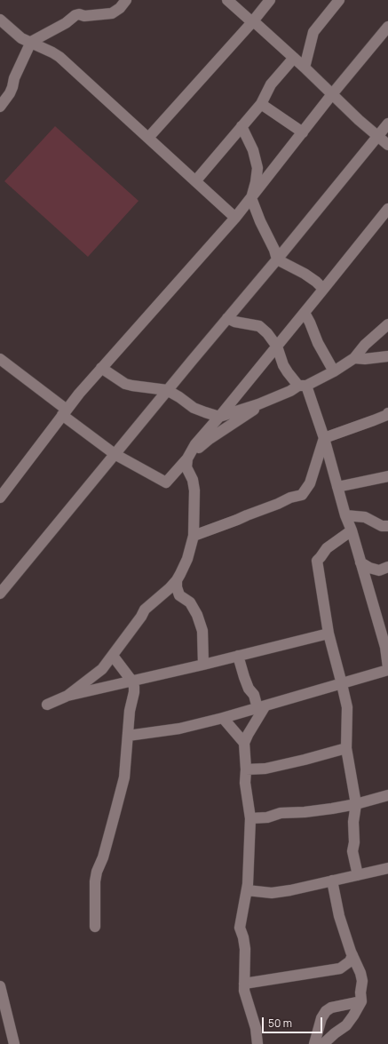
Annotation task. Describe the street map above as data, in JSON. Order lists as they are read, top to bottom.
{
  "scale_bar": "50 m"
}
